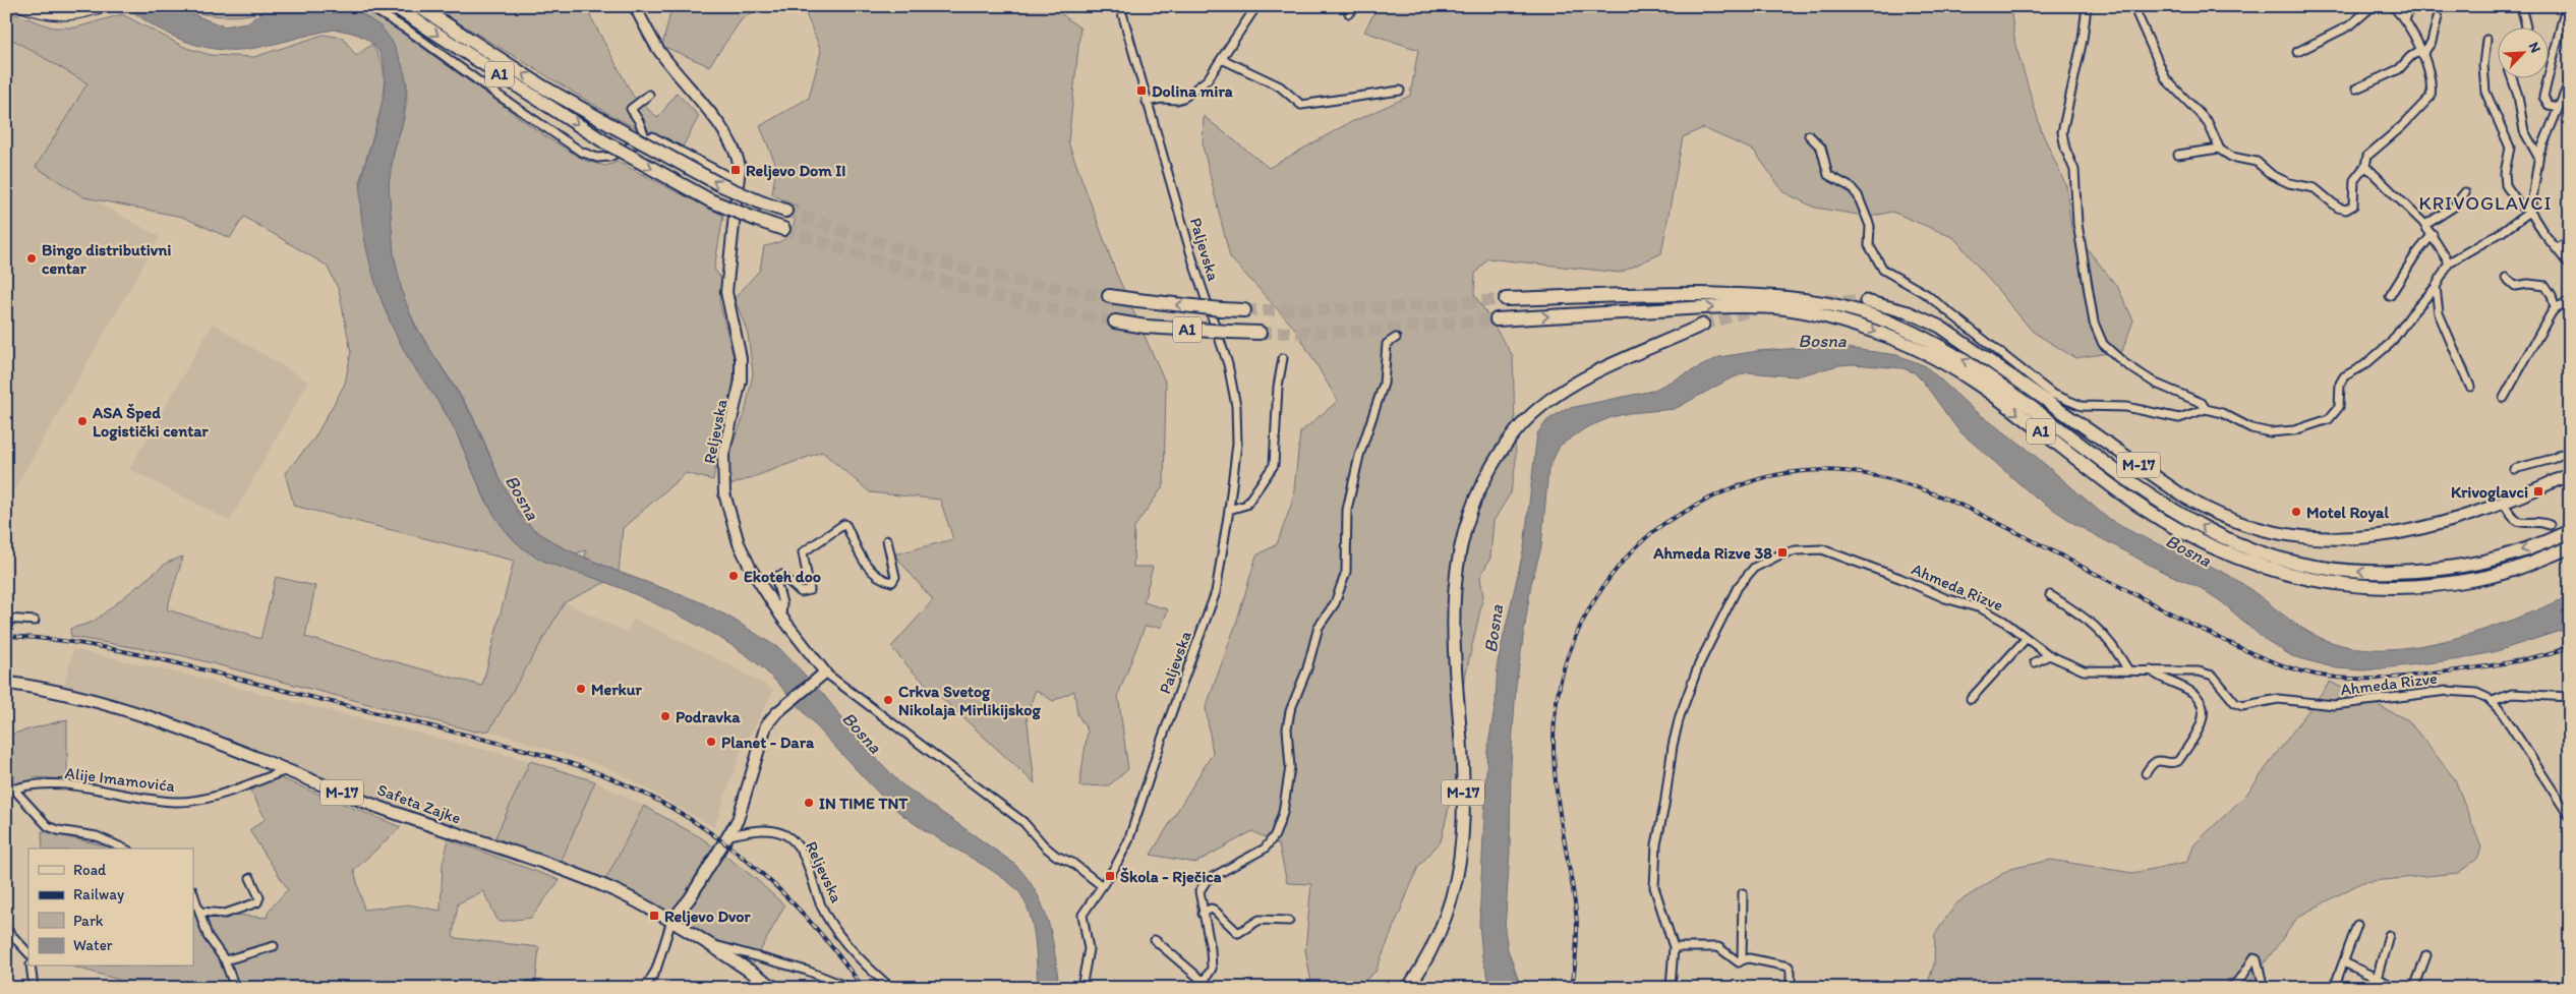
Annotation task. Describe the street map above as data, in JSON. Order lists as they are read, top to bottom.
{
  "streets": {
    "highway": ["A1"],
    "main road": ["Reljevska", "M-17", "Safeta Zajke"],
    "street": ["Paljevska", "Ahmeda Rizve", "Alije Imamovića"]
  },
  "crossings": [
    ["Alije Imamovića", "Safeta Zajke"]
  ],
  "districts": ["KRIVOGLAVCI"],
  "water": ["Bosna"],
  "places": {
    "transit": [
      "Dolina mira",
      "Reljevo Dom II",
      "Krivoglavci",
      "Ahmeda Rizve 38",
      "Škola - Rječica",
      "Reljevo Dvor"
    ],
    "other": [
      "Bingo distributivni centar",
      "ASA Šped Logistički centar",
      "Motel Royal",
      "Ekoteh doo",
      "Merkur",
      "Crkva Svetog Nikolaja Mirlikijskog",
      "Podravka",
      "Planet - Dara",
      "IN TIME TNT"
    ]
  },
  "legend": [
    "Road",
    "Railway",
    "Park",
    "Water"
  ],
  "north": "top right"
}
